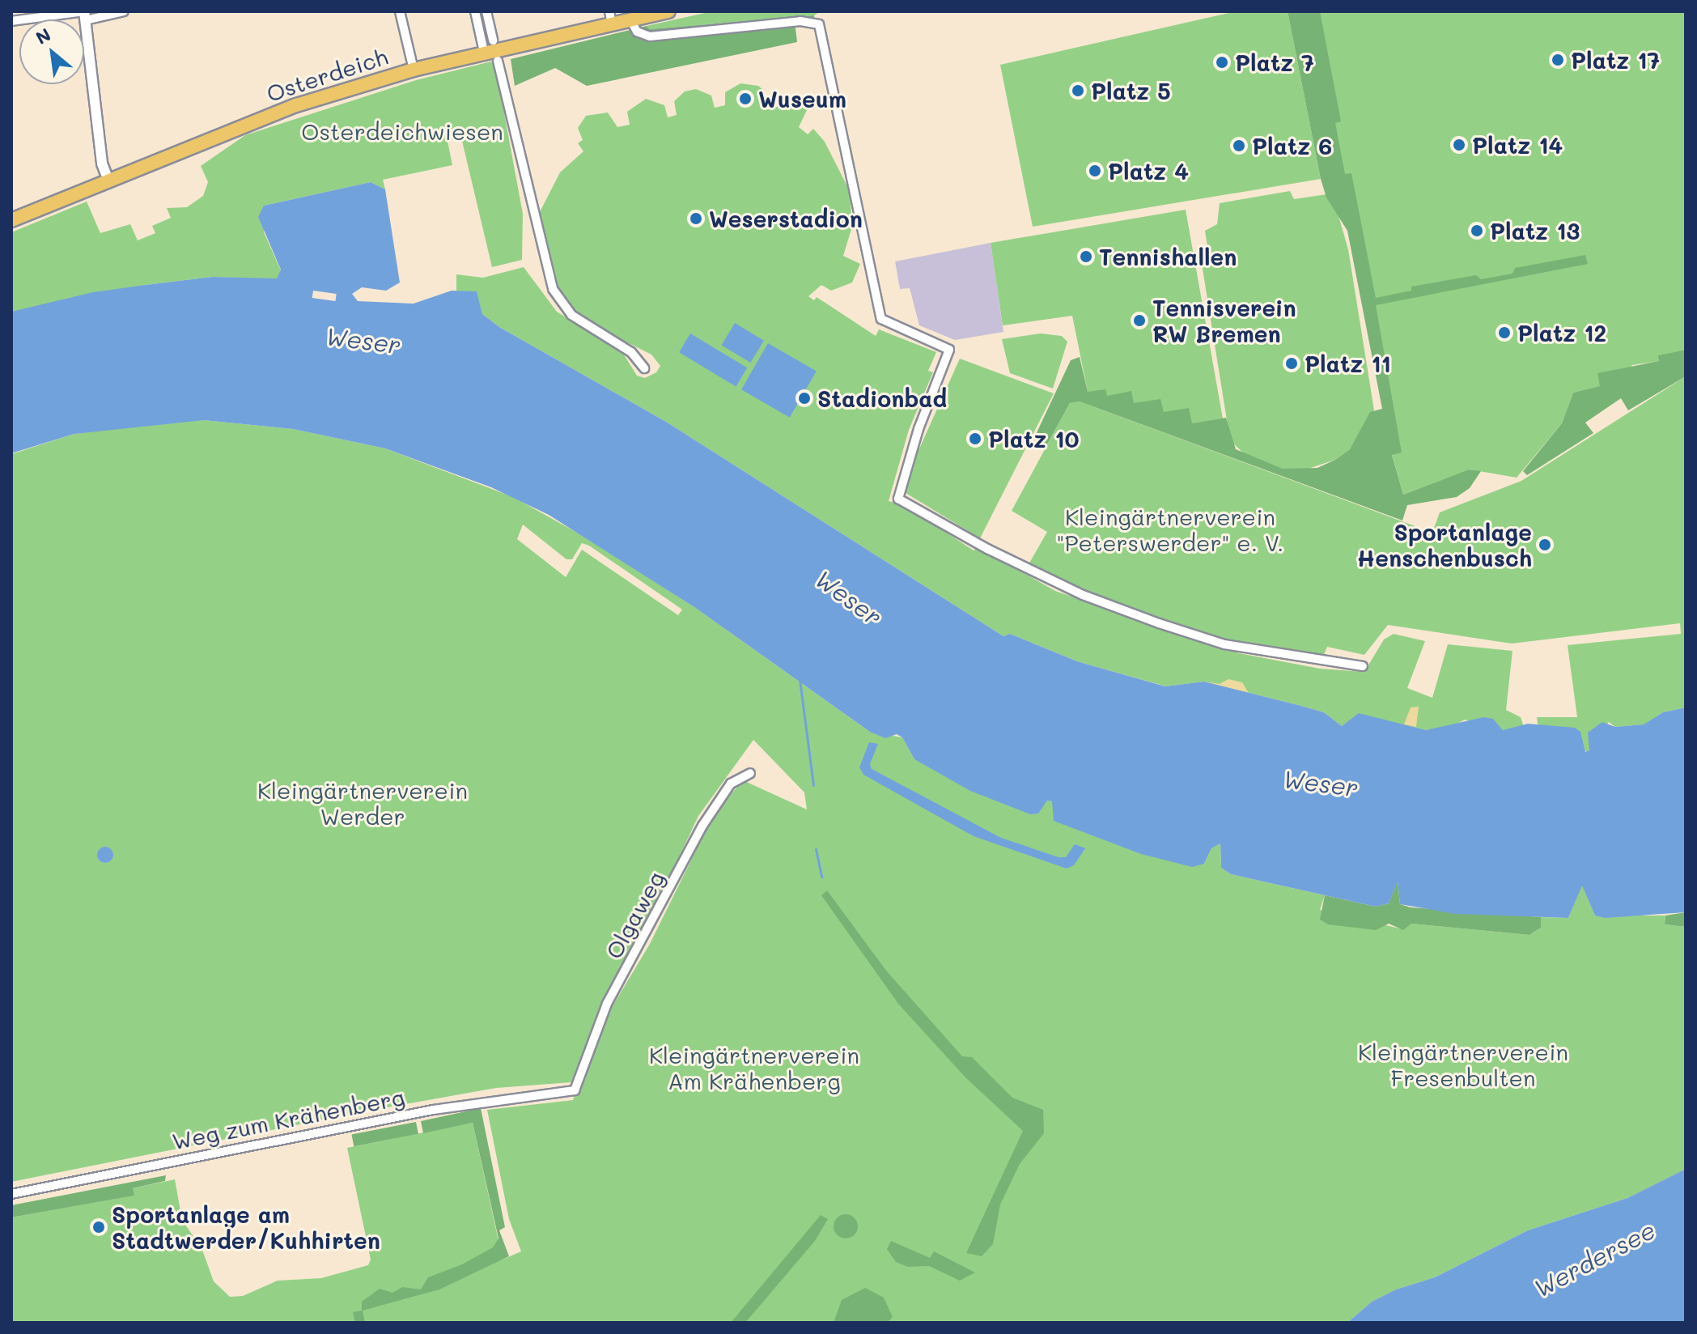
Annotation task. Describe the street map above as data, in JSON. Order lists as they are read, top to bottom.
{
  "streets": {
    "main road": ["Osterdeich"],
    "street": ["Olgaweg", "Weg zum Krähenberg"]
  },
  "crossings": [
    ["Olgaweg", "Weg zum Krähenberg"]
  ],
  "water": ["Weser", "Werdersee"],
  "parks": [
    "Osterdeichwiesen",
    "Kleingärtnerverein \"Peterswerder\" e. V.",
    "Kleingärtnerverein Werder",
    "Kleingärtnerverein Fresenbulten",
    "Kleingärtnerverein Am Krähenberg"
  ],
  "places": [
    "Platz 17",
    "Platz 7",
    "Platz 5",
    "Wuseum",
    "Platz 14",
    "Platz 6",
    "Platz 4",
    "Weserstadion",
    "Platz 13",
    "Tennishallen",
    "Tennisverein RW Bremen",
    "Platz 12",
    "Platz 11",
    "Stadionbad",
    "Platz 10",
    "Sportanlage Henschenbusch",
    "Sportanlage am Stadtwerder/Kuhhirten"
  ],
  "north": "top left"
}
